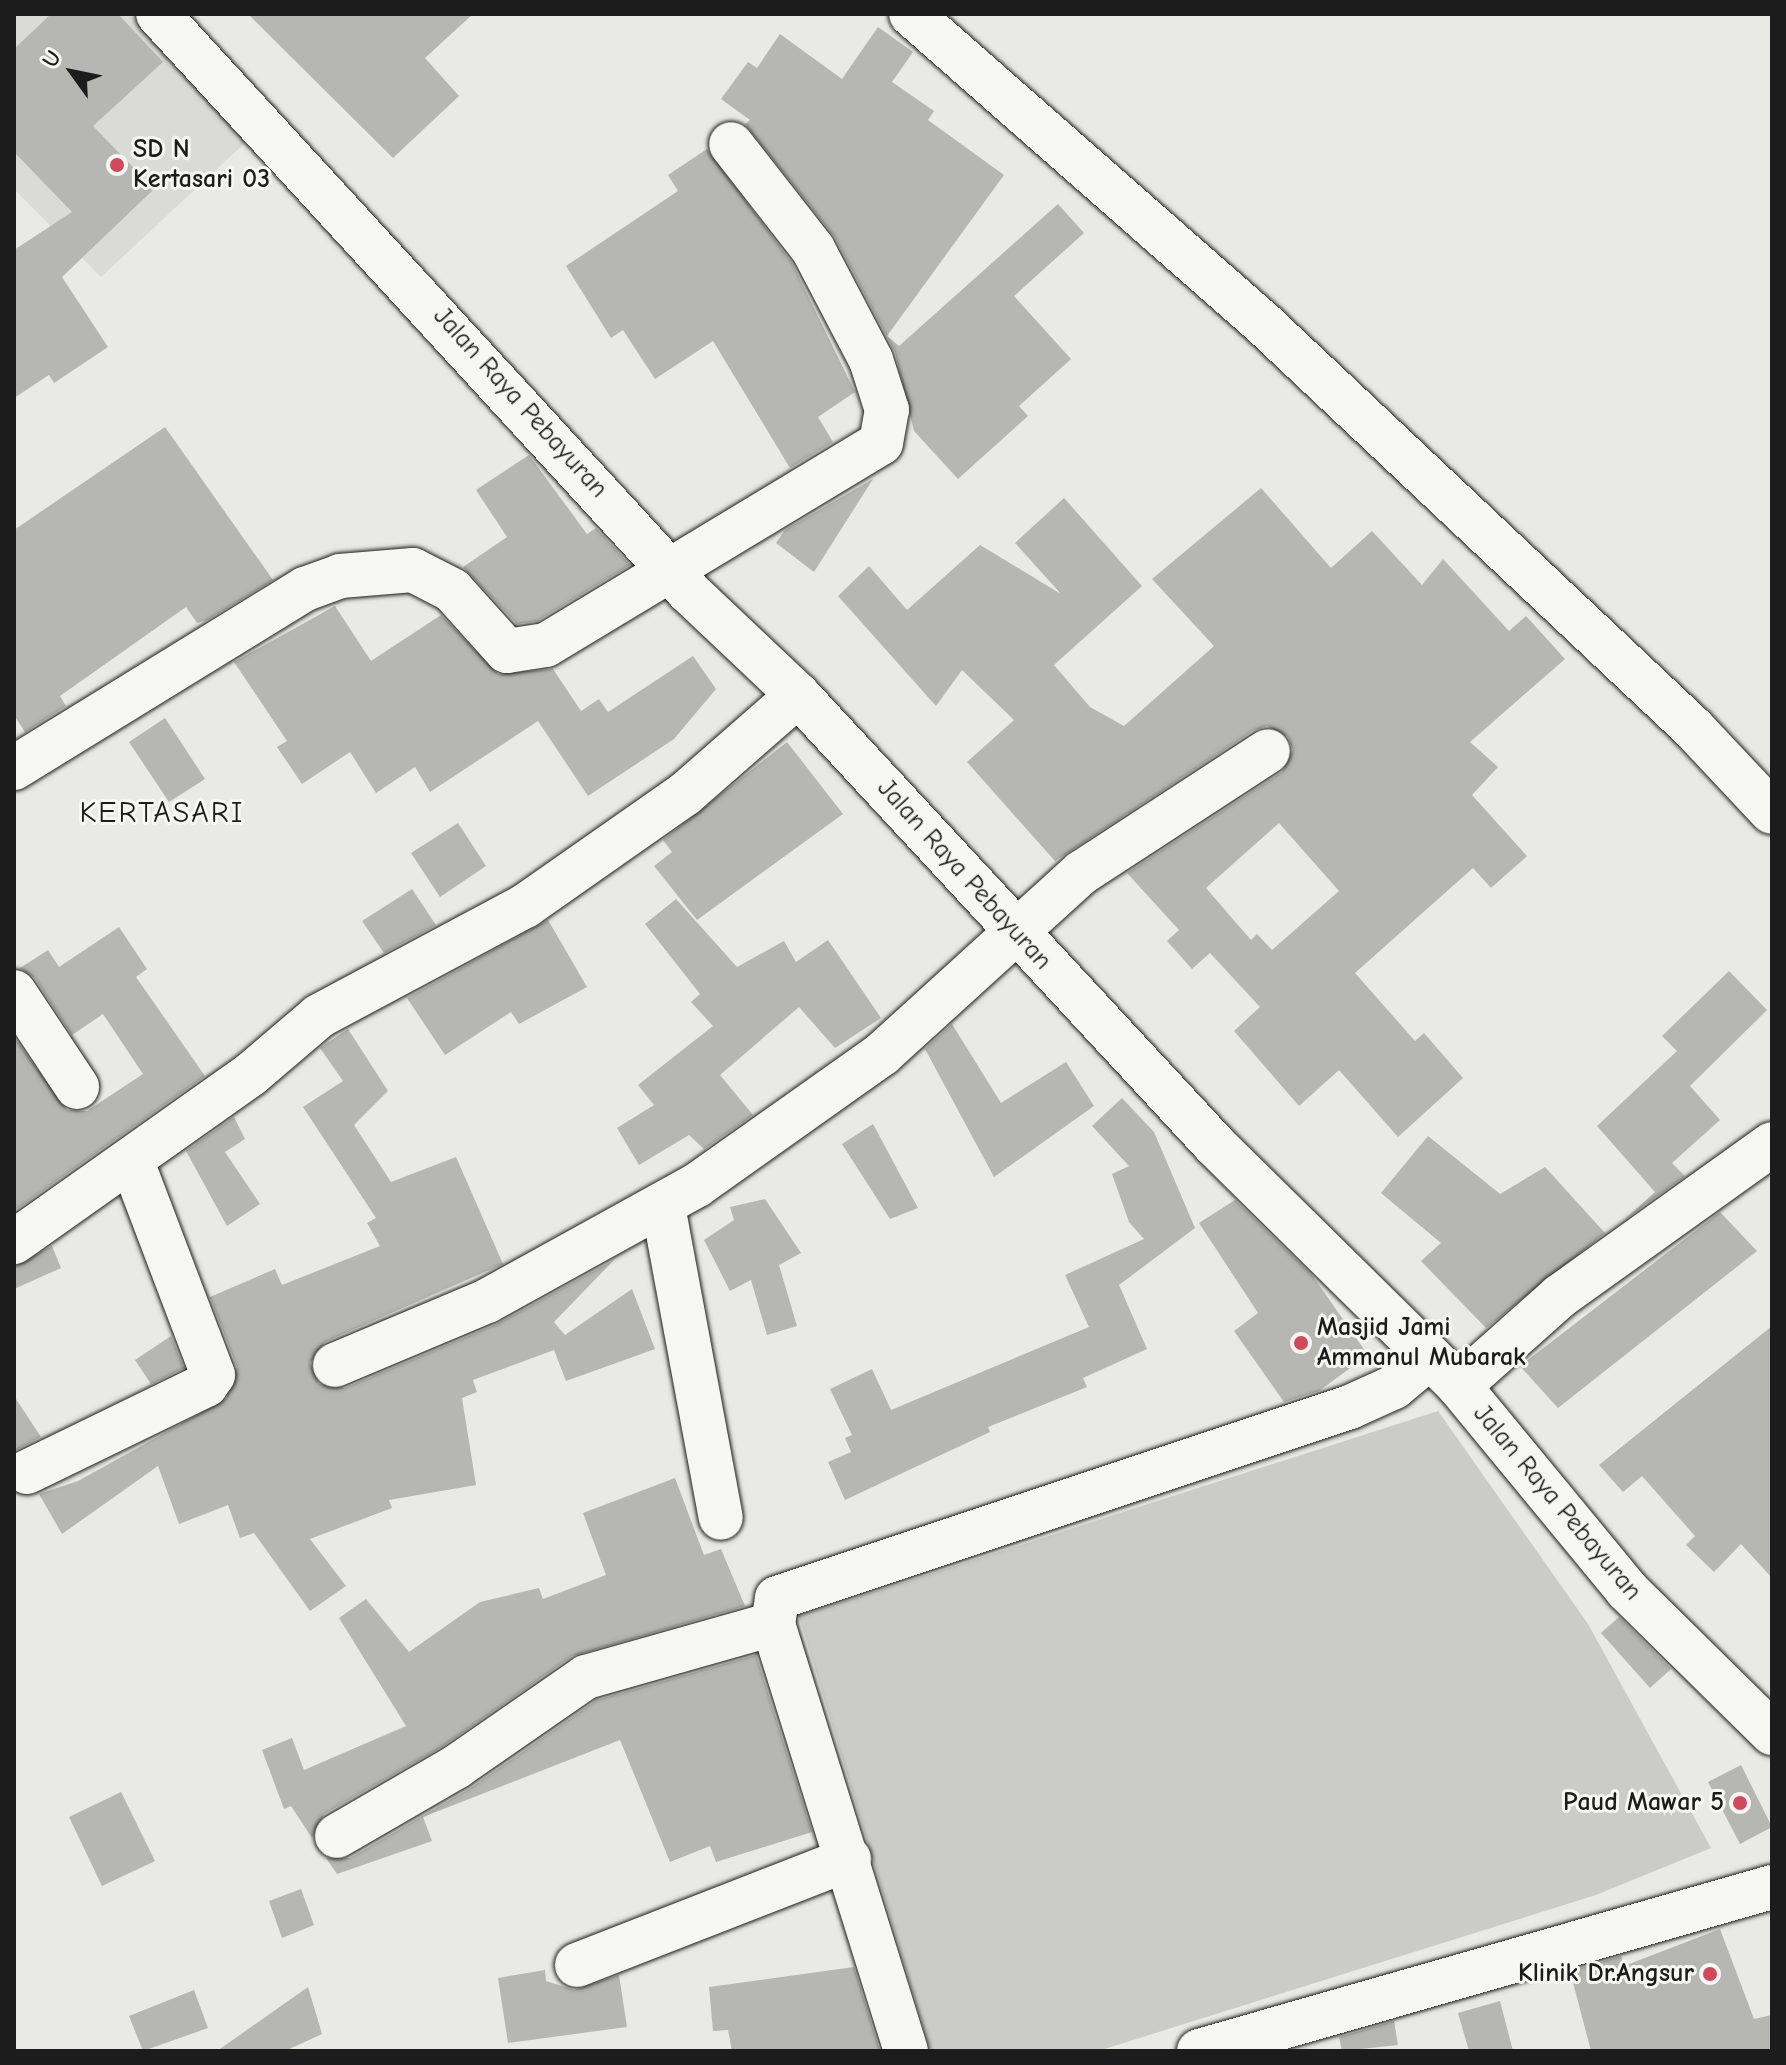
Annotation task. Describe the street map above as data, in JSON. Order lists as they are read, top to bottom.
{
  "streets": {
    "street": ["Jalan Raya Pebayuran"]
  },
  "districts": ["KERTASARI"],
  "places": [
    "SD N Kertasari 03",
    "Masjid Jami Ammanul Mubarak",
    "Paud Mawar 5",
    "Klinik Dr.Angsur"
  ],
  "north": "top left"
}
